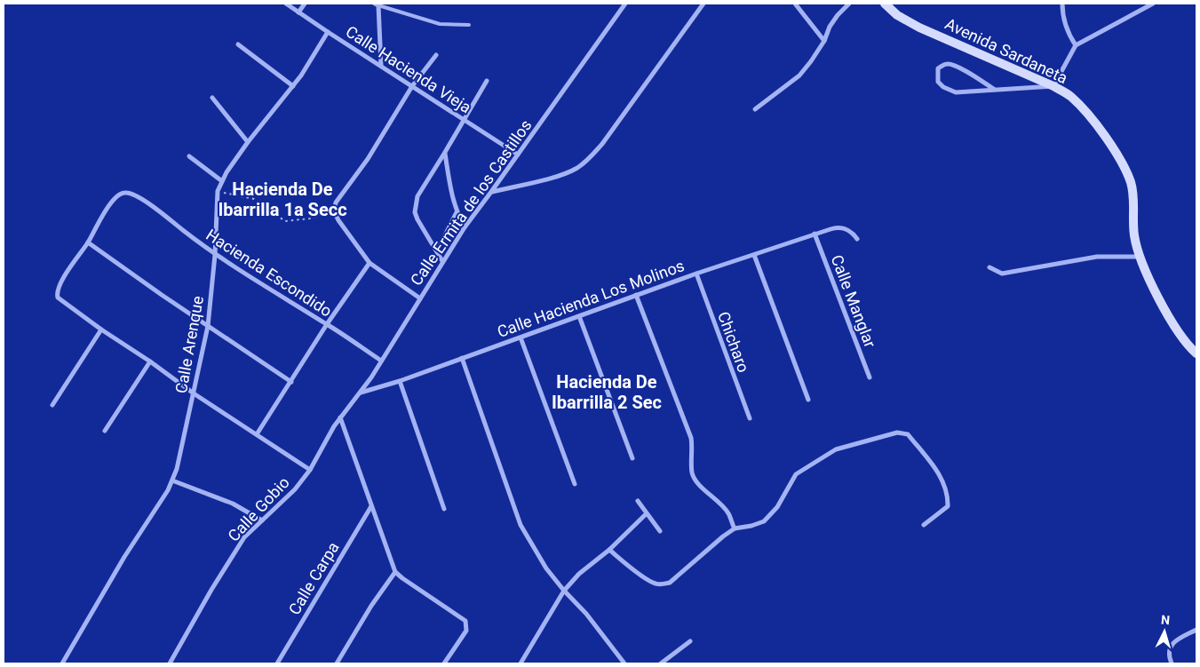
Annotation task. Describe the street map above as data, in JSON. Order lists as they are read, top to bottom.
{
  "streets": {
    "street": [
      "Avenida Sardaneta",
      "Calle Hacienda Vieja",
      "Calle Ermita de los Castillos",
      "Hacienda Escondido",
      "Calle Hacienda Los Molinos",
      "Calle Manglar",
      "Chicharo",
      "Calle Arenque",
      "Calle Gobio",
      "Calle Carpa"
    ]
  },
  "crossings": [
    ["Calle Hacienda Vieja", "Calle Ermita de los Castillos"],
    ["Calle Hacienda Vieja", "Calle Arenque"],
    ["Calle Ermita de los Castillos", "Hacienda Escondido"],
    ["Calle Ermita de los Castillos", "Calle Hacienda Los Molinos"],
    ["Calle Ermita de los Castillos", "Calle Gobio"],
    ["Hacienda Escondido", "Calle Arenque"],
    ["Calle Hacienda Los Molinos", "Calle Manglar"],
    ["Calle Hacienda Los Molinos", "Chicharo"]
  ],
  "districts": ["Hacienda De Ibarrilla 1a Secc", "Hacienda De Ibarrilla 2 Sec"],
  "north": "top"
}
